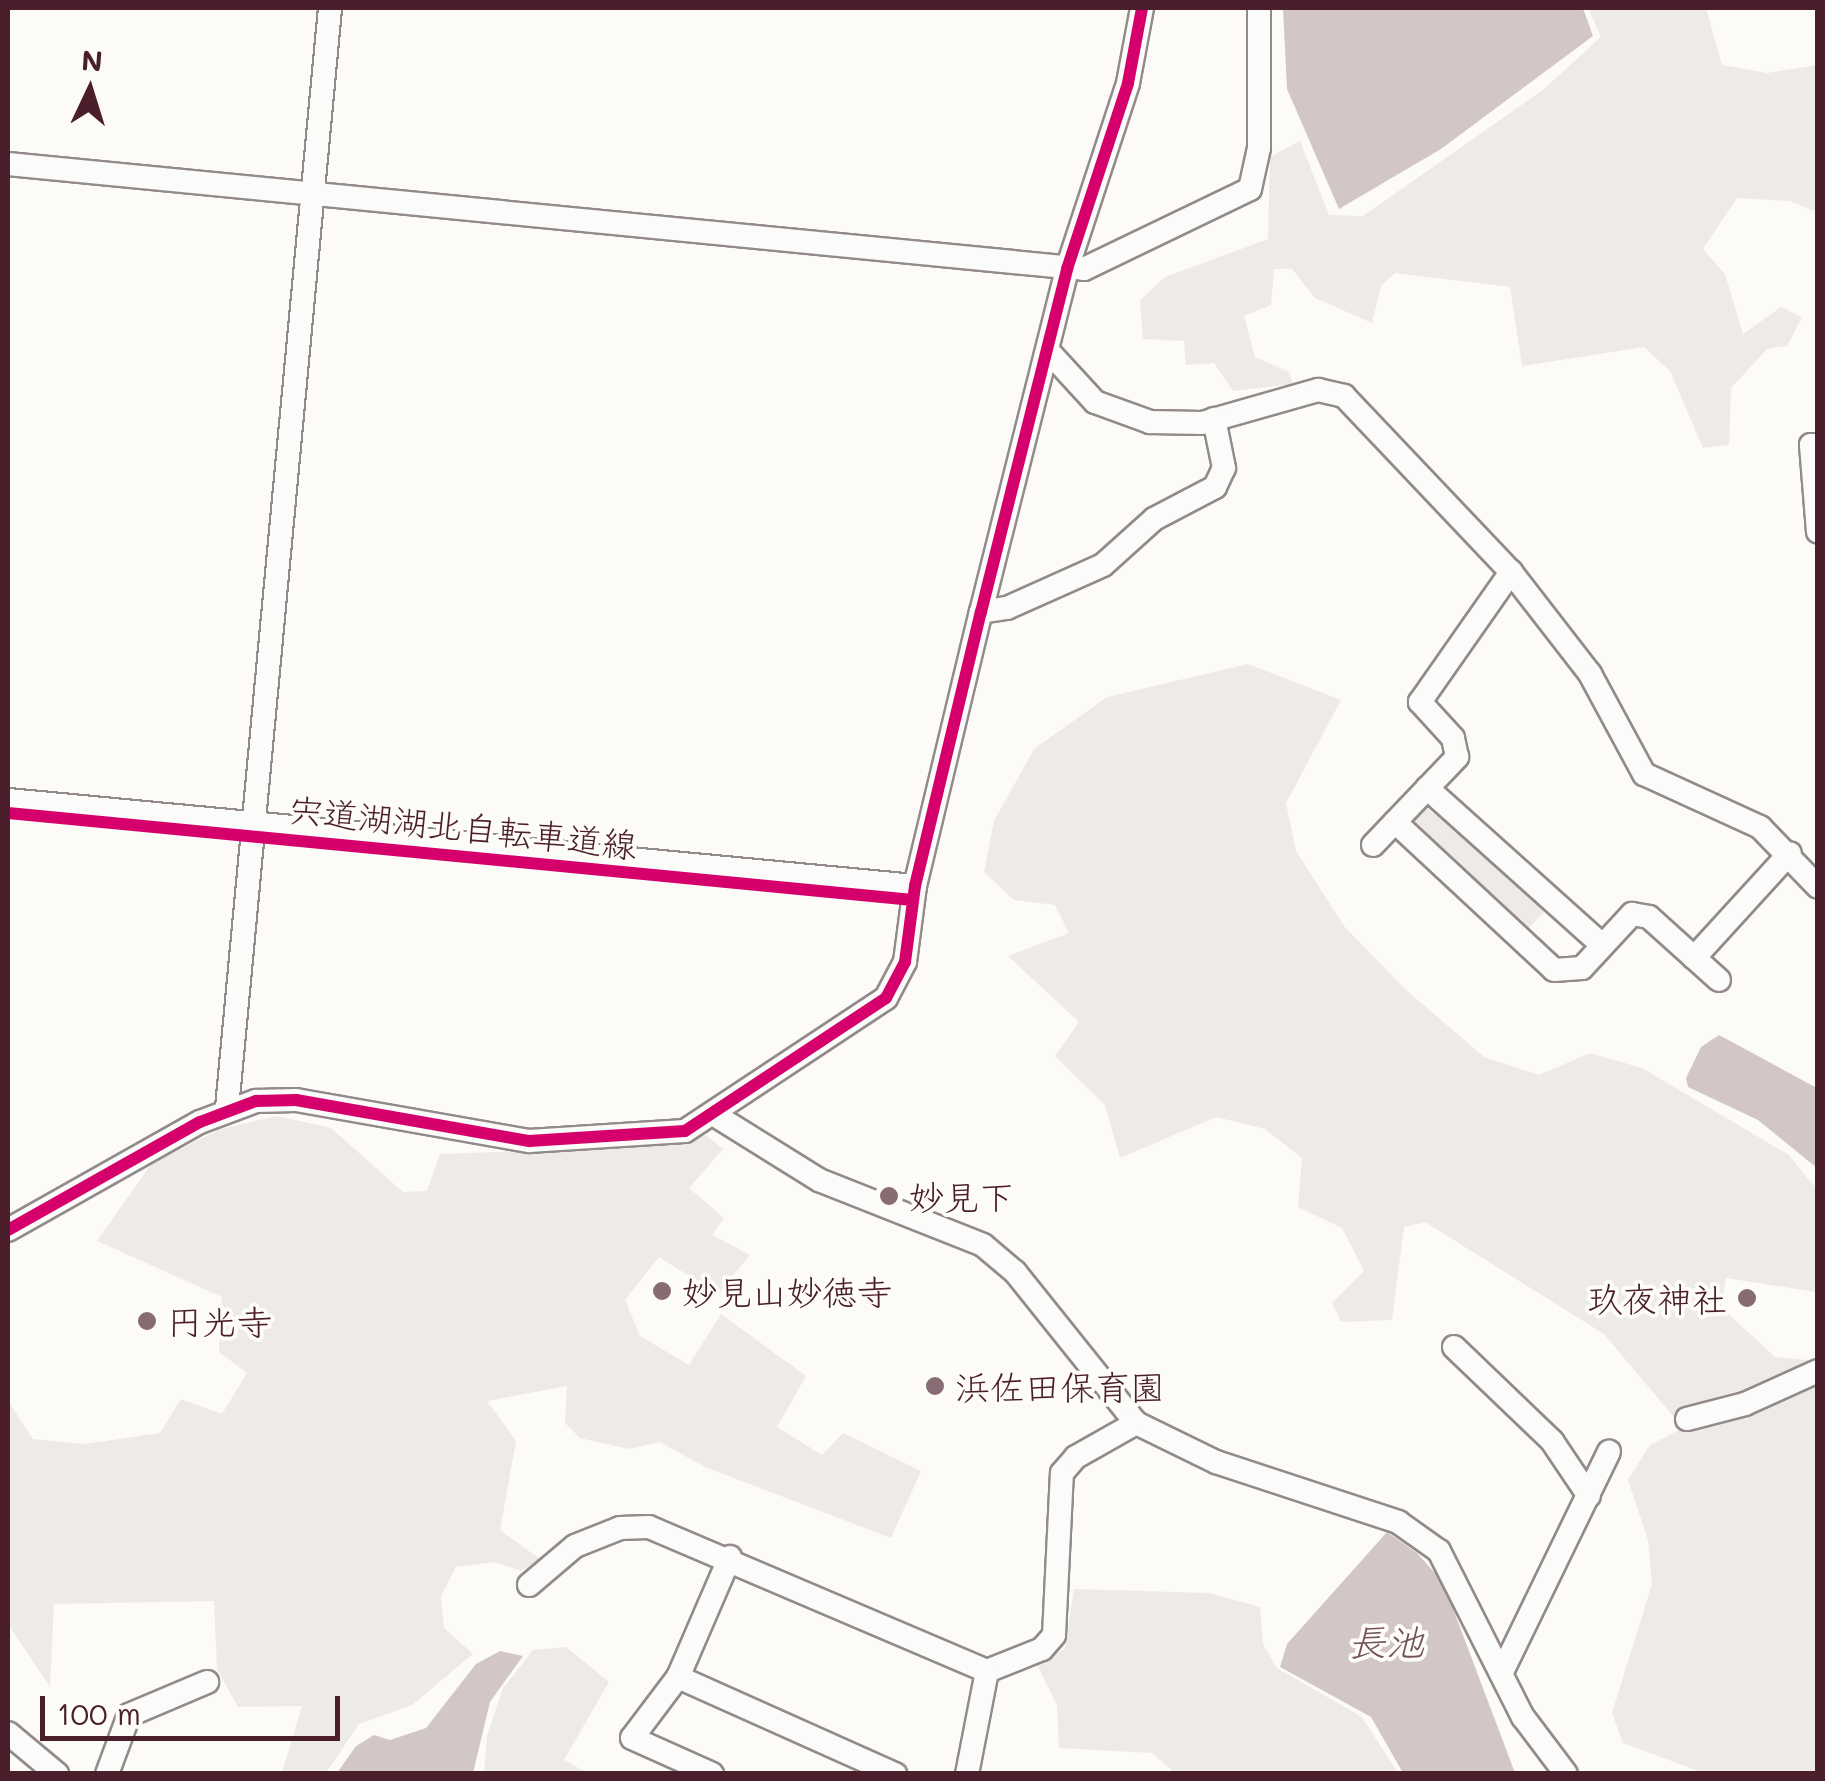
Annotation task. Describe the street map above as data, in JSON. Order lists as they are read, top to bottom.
{
  "streets": {
    "cycle path": ["宍道湖湖北自転車道線"]
  },
  "water": ["長池"],
  "places": [
    "妙見下",
    "妙見山妙徳寺",
    "玖夜神社",
    "円光寺",
    "浜佐田保育園"
  ],
  "scale_bar": "100 m",
  "north": "top"
}
